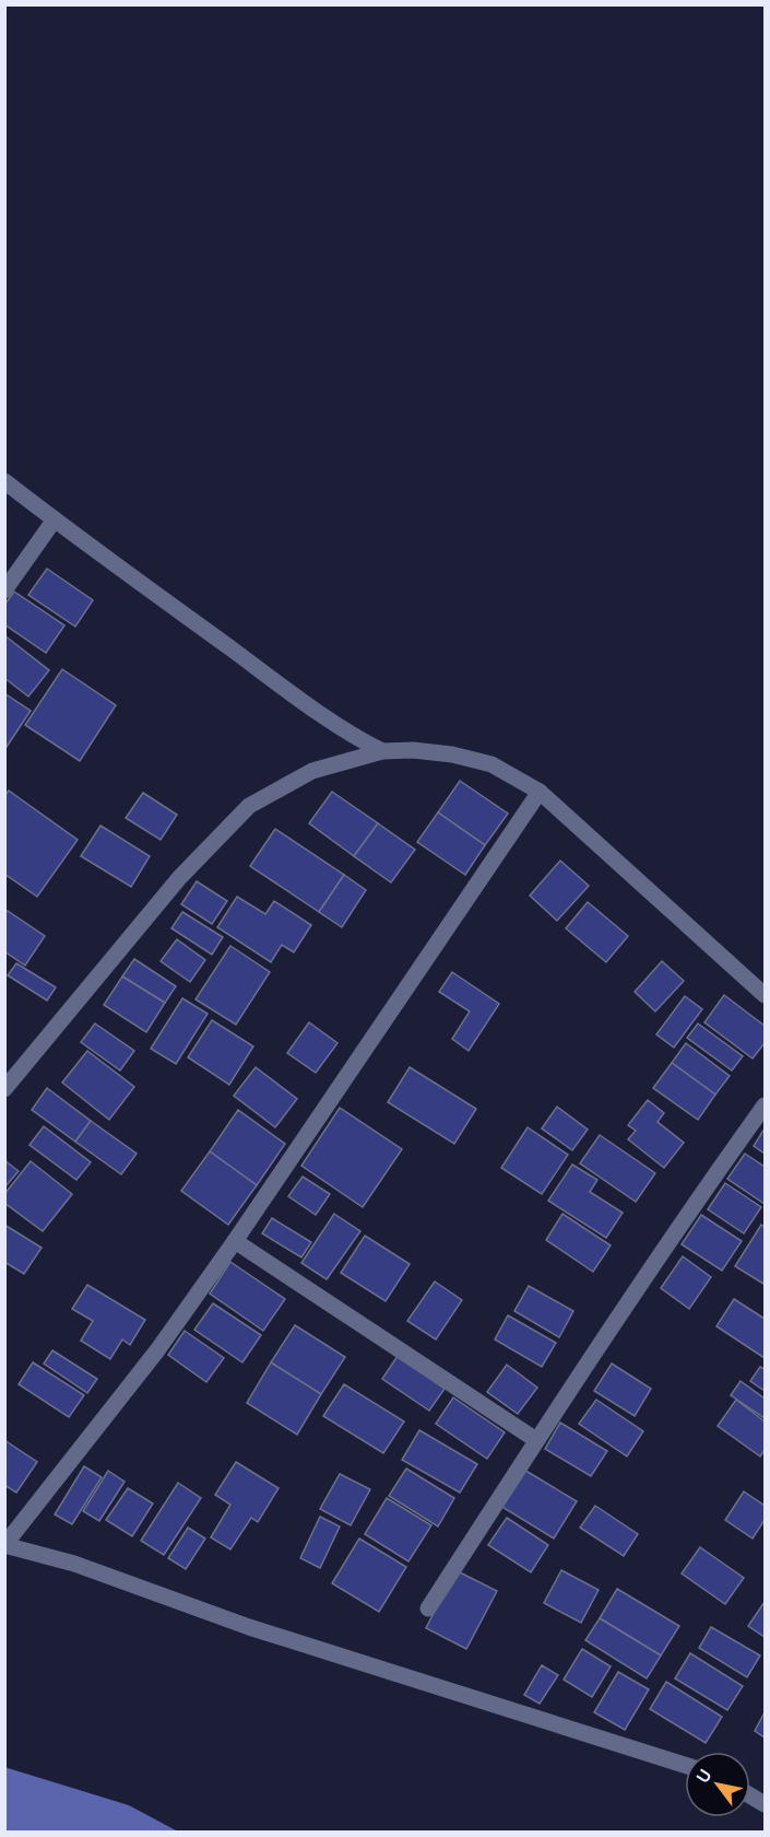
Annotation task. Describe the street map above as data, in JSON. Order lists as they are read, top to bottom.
{
  "north": "top left"
}
